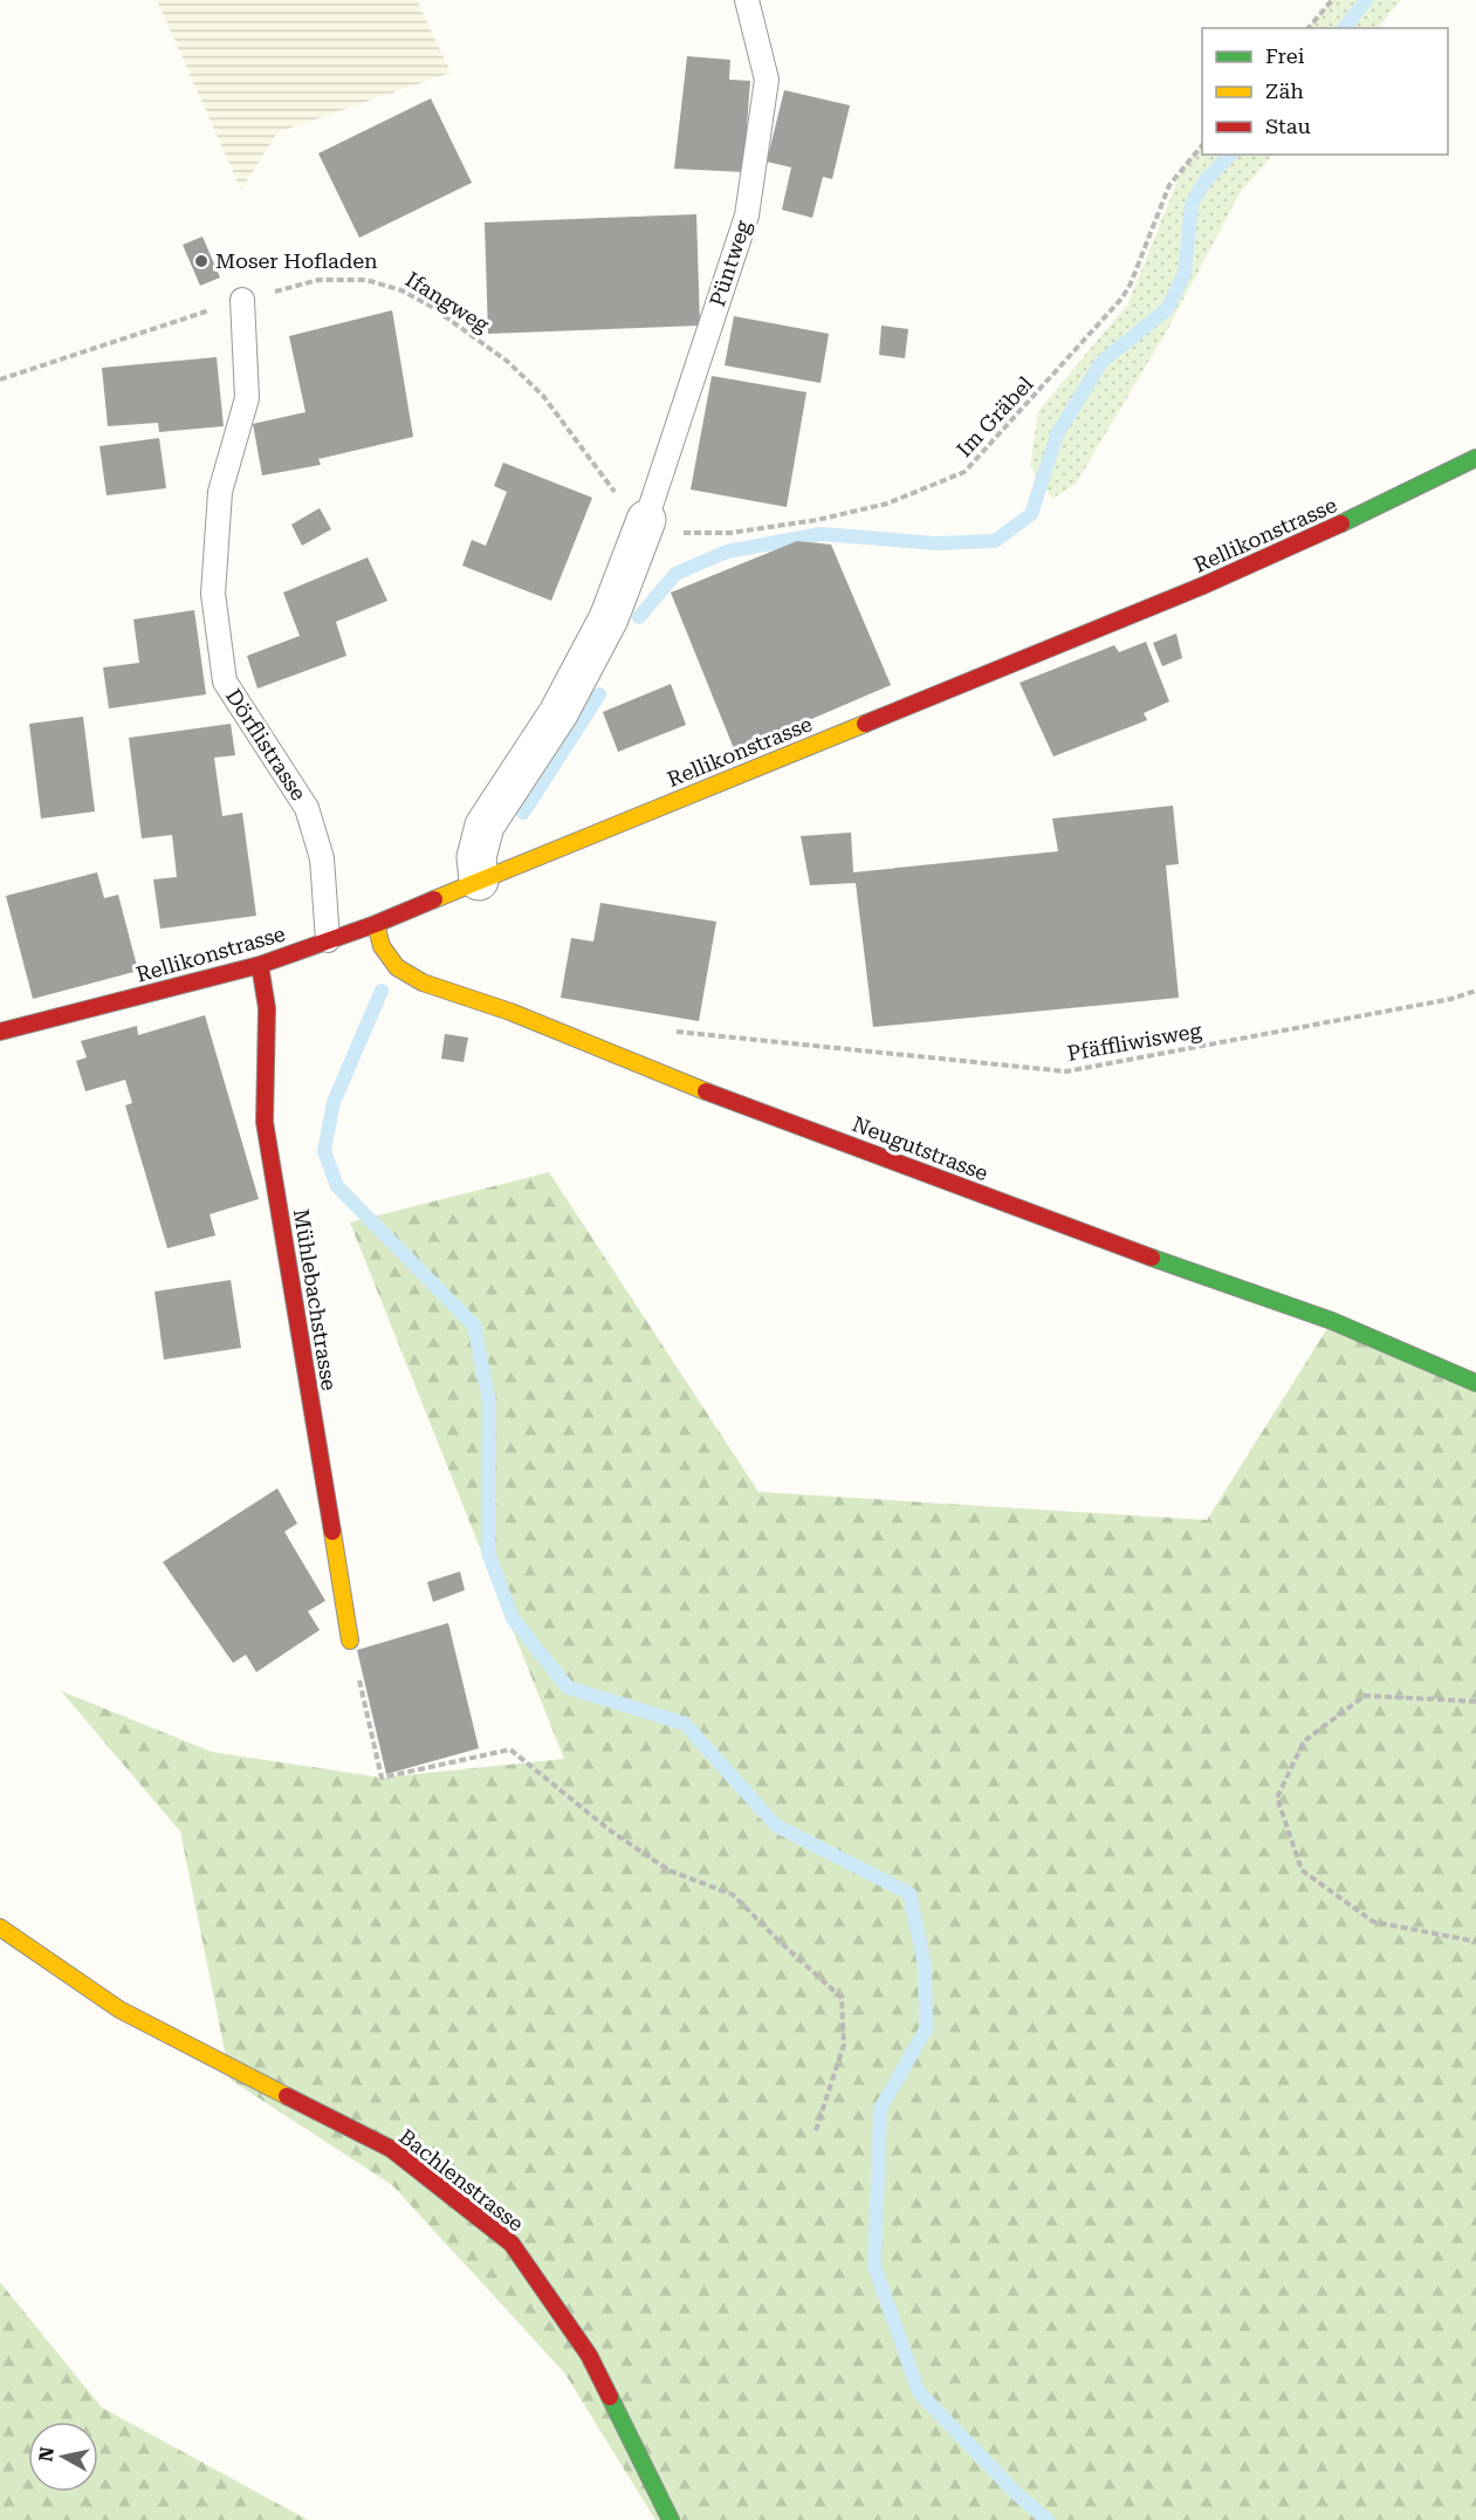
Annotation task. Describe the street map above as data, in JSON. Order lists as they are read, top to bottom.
{
  "streets": {
    "street": [
      "Rellikonstrasse",
      "Neugutstrasse",
      "Mühlebachstrasse",
      "Bachlenstrasse"
    ],
    "lane": ["Püntweg", "Dörflistrasse"],
    "path": ["Ifangweg", "Im Gräbel", "Pfäffliwisweg"]
  },
  "crossings": [
    ["Püntweg", "Ifangweg"],
    ["Püntweg", "Im Gräbel"],
    ["Ifangweg", "Im Gräbel"],
    ["Ifangweg", "Dörflistrasse"],
    ["Rellikonstrasse", "Dörflistrasse"],
    ["Rellikonstrasse", "Neugutstrasse"],
    ["Rellikonstrasse", "Mühlebachstrasse"]
  ],
  "places": ["Moser Hofladen"],
  "legend": ["Frei", "Zäh", "Stau"],
  "north": "left"
}
